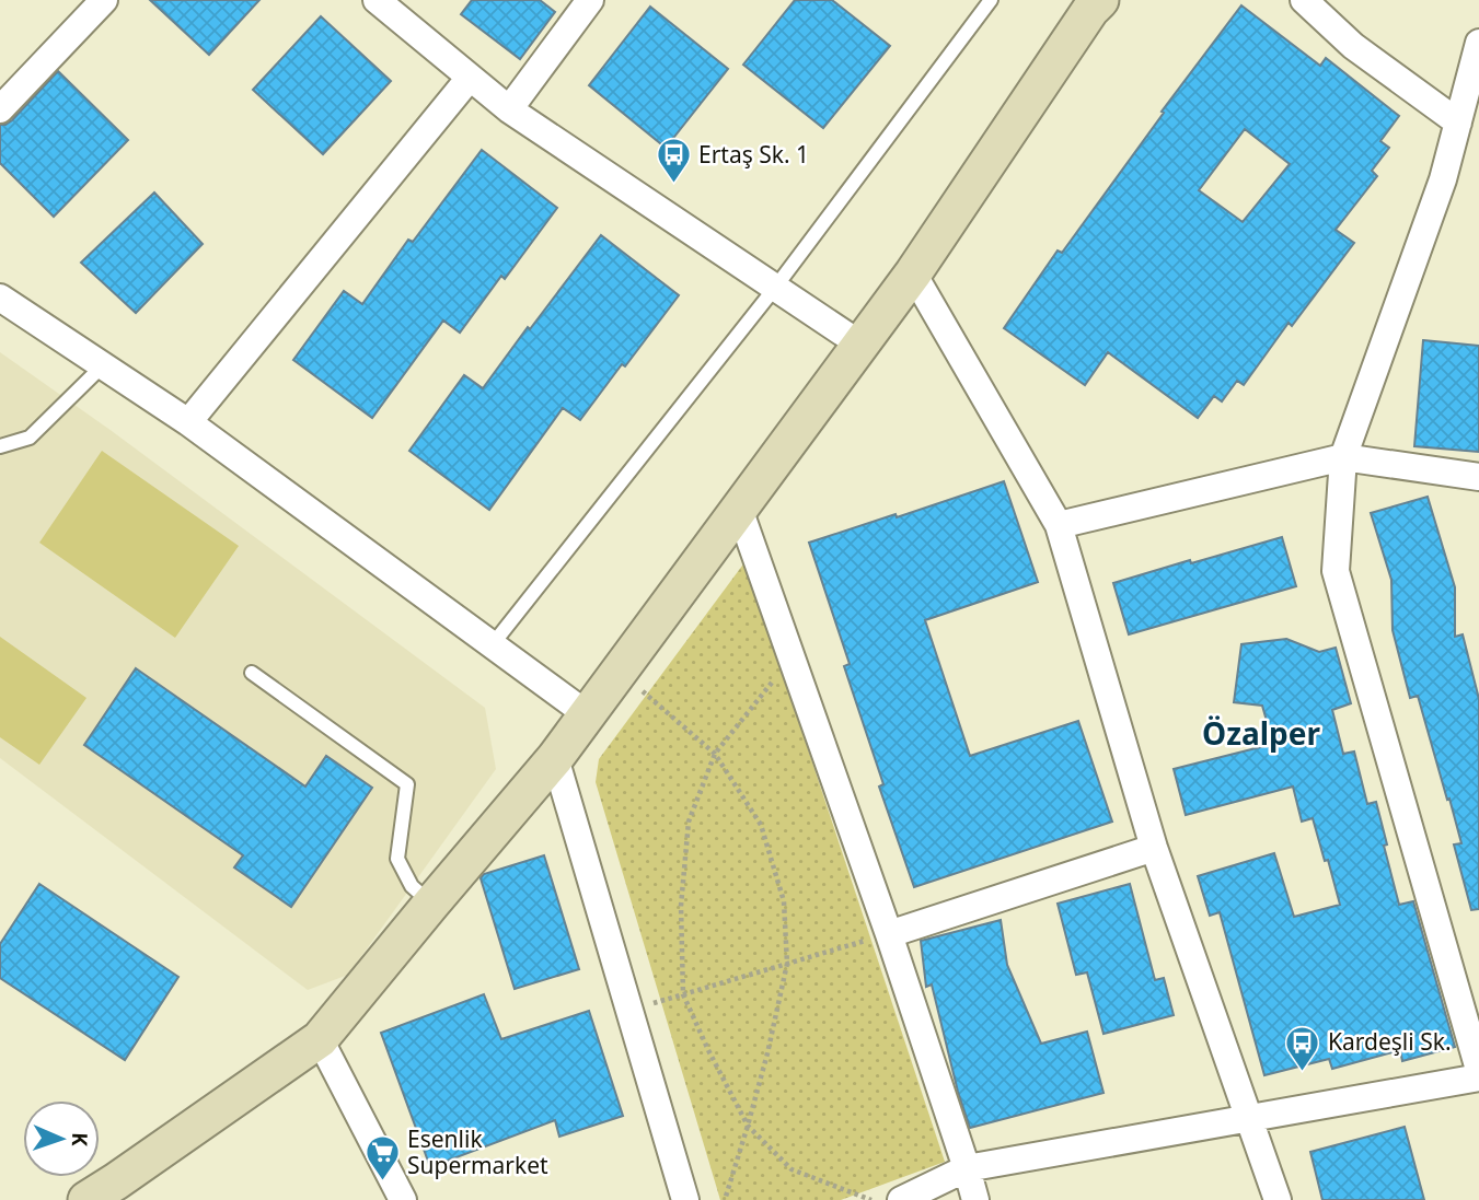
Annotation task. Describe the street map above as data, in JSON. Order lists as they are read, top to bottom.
{
  "districts": ["Özalper"],
  "places": {
    "bus stop": ["Ertaş Sk. 1", "Kardeşli Sk."],
    "supermarket": ["Esenlik Supermarket"]
  },
  "north": "right"
}
